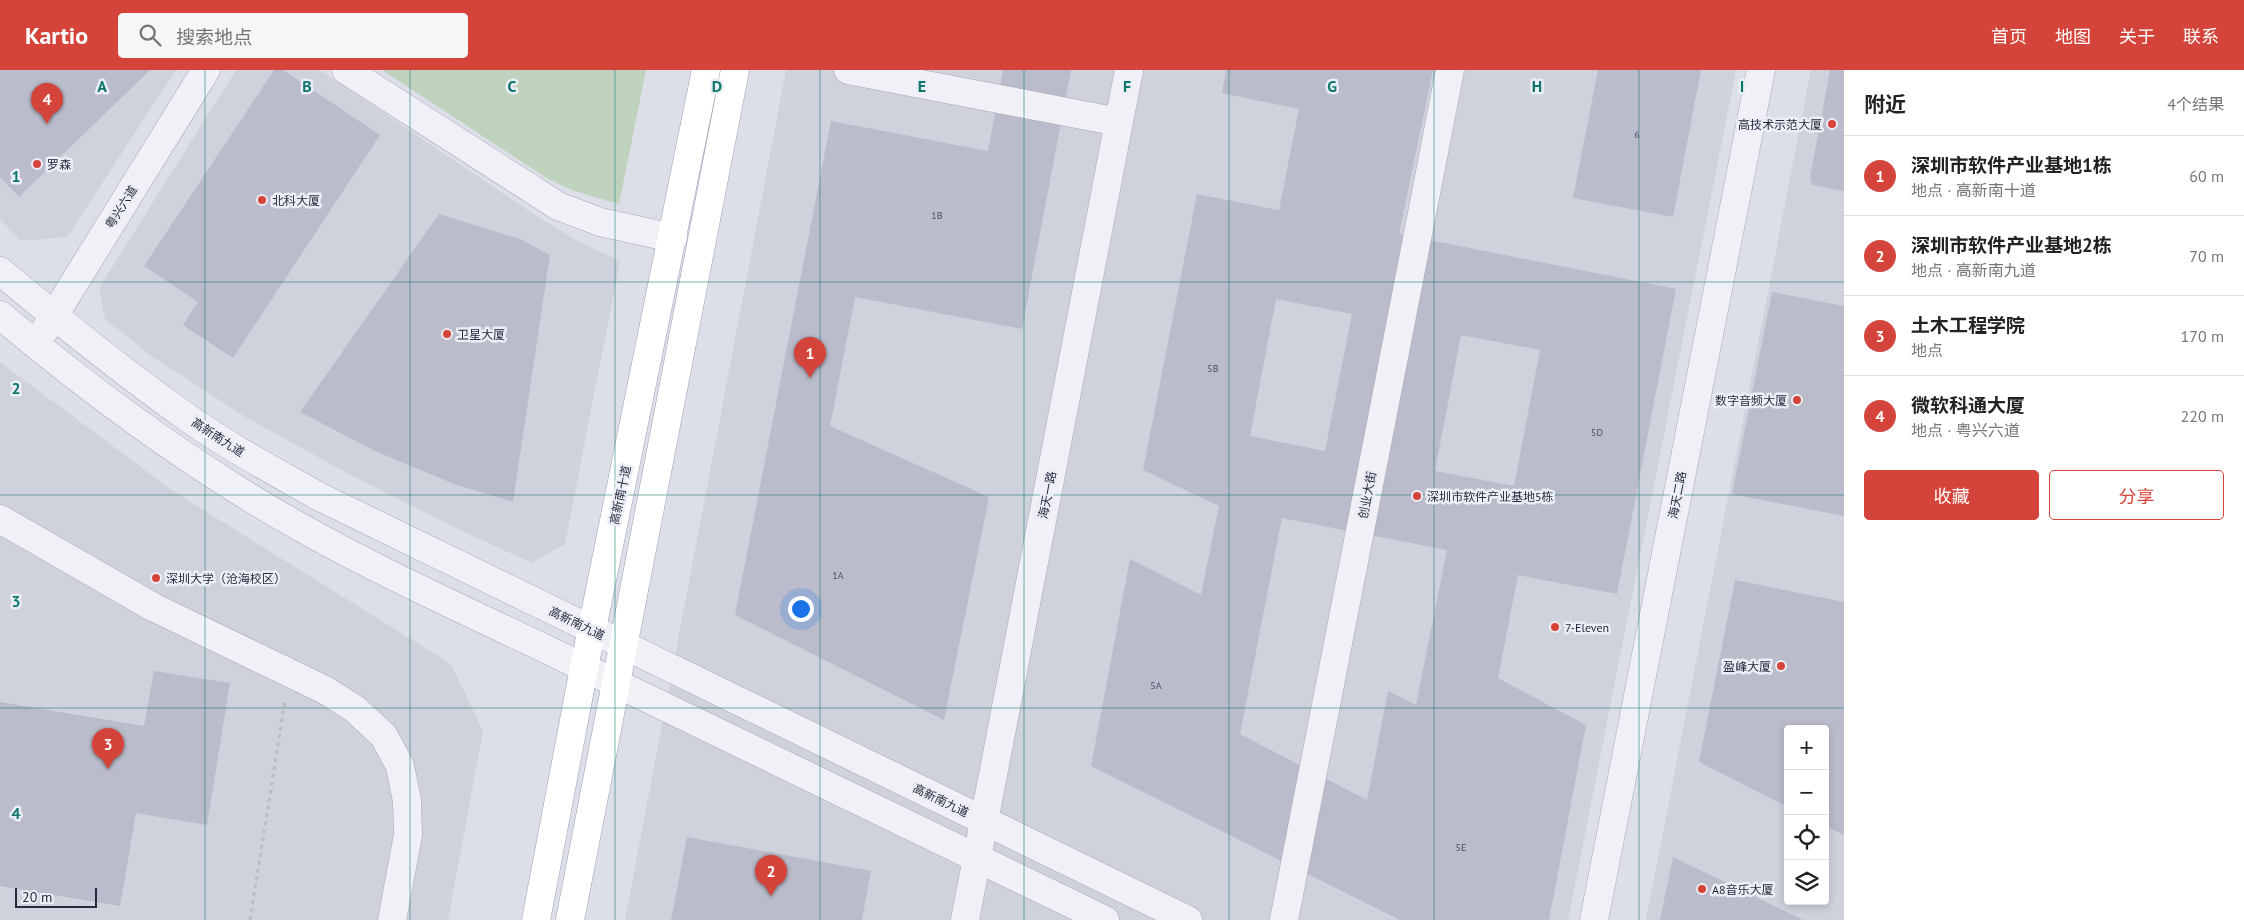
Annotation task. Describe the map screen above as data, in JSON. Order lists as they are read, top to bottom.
{
  "streets": {
    "main road": ["高新南十道"],
    "street": [
      "粤兴六道",
      "高新南九道",
      "海天一路",
      "创业大街",
      "海天二路"
    ]
  },
  "crossings": [
    ["粤兴六道", "高新南九道"],
    ["高新南九道", "高新南十道"],
    ["高新南九道", "海天一路"]
  ],
  "places": [
    "高技术示范大厦",
    "罗森",
    "北科大厦",
    "卫星大厦",
    "数字音频大厦",
    "深圳市软件产业基地5栋",
    "深圳大学（沧海校区）",
    "7-Eleven",
    "盈峰大厦",
    "A8音乐大厦"
  ],
  "house_numbers": [
    "6",
    "1B",
    "5B",
    "5D",
    "1A",
    "5A",
    "5E"
  ],
  "scale_bar": "20 m",
  "page": {
    "header": "Kartio",
    "search": "搜索地点",
    "nav": [
      "首页",
      "地图",
      "关于",
      "联系"
    ],
    "heading": ["附近", "4个结果"],
    "pins": [
      "4",
      "1",
      "3",
      "2"
    ],
    "list": [
      {
        "mark": "1",
        "name": "深圳市软件产业基地1栋",
        "note": "地点 · 高新南十道",
        "value": "60 m"
      },
      {
        "mark": "2",
        "name": "深圳市软件产业基地2栋",
        "note": "地点 · 高新南九道",
        "value": "70 m"
      },
      {
        "mark": "3",
        "name": "土木工程学院",
        "note": "地点",
        "value": "170 m"
      },
      {
        "mark": "4",
        "name": "微软科通大厦",
        "note": "地点 · 粤兴六道",
        "value": "220 m"
      }
    ],
    "buttons": ["收藏", "分享"],
    "map_buttons": ["+", "−"],
    "scale": "20 m"
  },
  "grid": {
    "columns": [
      "A",
      "B",
      "C",
      "D",
      "E",
      "F",
      "G",
      "H",
      "I"
    ],
    "rows": [
      "1",
      "2",
      "3",
      "4"
    ]
  }
}
